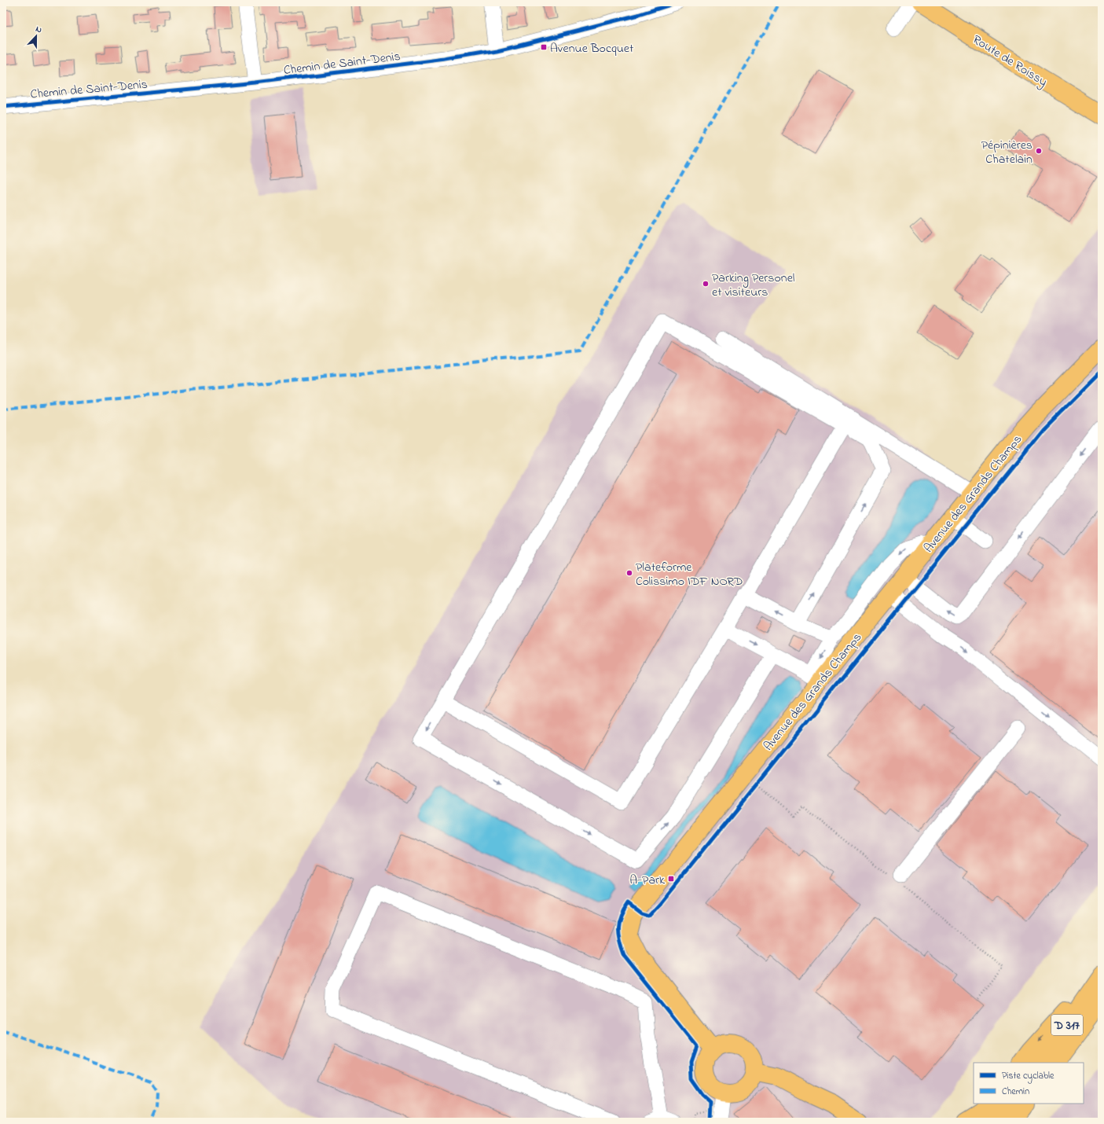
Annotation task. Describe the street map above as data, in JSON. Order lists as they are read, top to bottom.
{
  "streets": {
    "main road": ["Route de Roissy", "Avenue des Grands Champs", "D 317"],
    "street": ["Chemin de Saint-Denis"]
  },
  "places": {
    "transit": ["Avenue Bocquet", "A-Park"],
    "other": ["Pépinières Chatelain", "Parking Personel et visiteurs", "Plateforme Colissimo IDF NORD"]
  },
  "legend": ["Piste cyclable", "Chemin"],
  "north": "top"
}
